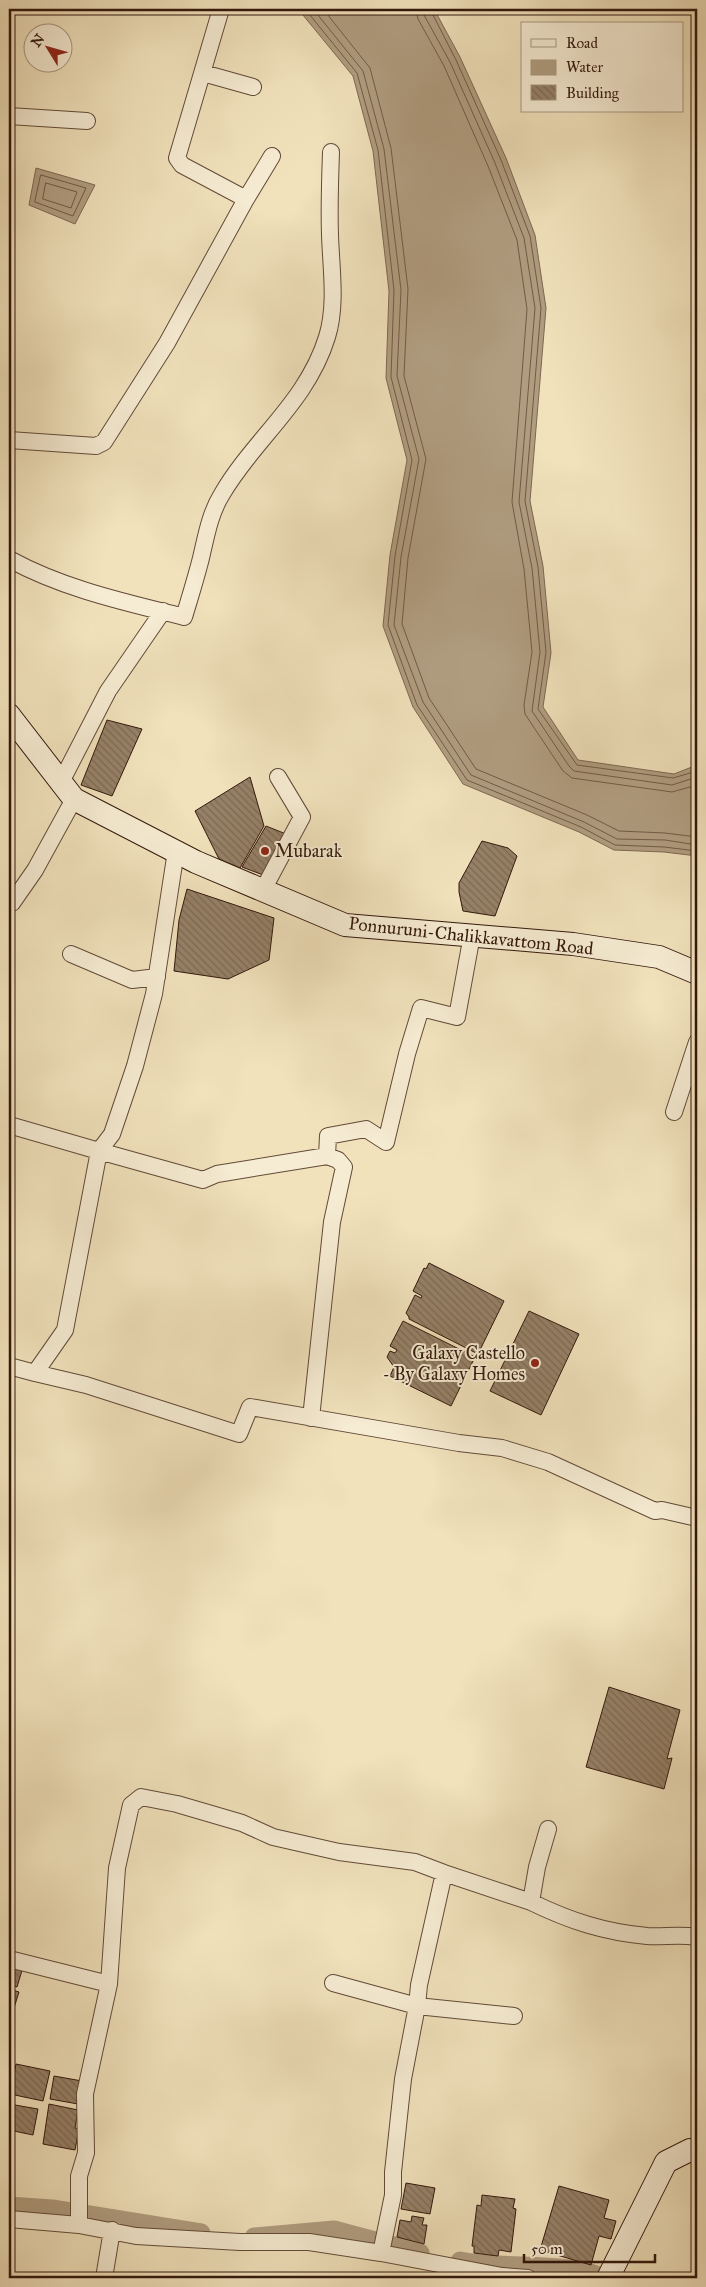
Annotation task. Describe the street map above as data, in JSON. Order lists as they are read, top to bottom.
{
  "streets": {
    "street": ["Ponnuruni-Chalikkavattom Road"]
  },
  "places": ["Mubarak", "Galaxy Castello - By Galaxy Homes"],
  "legend": ["Road", "Water", "Building"],
  "scale_bar": "50 m",
  "north": "top left"
}
